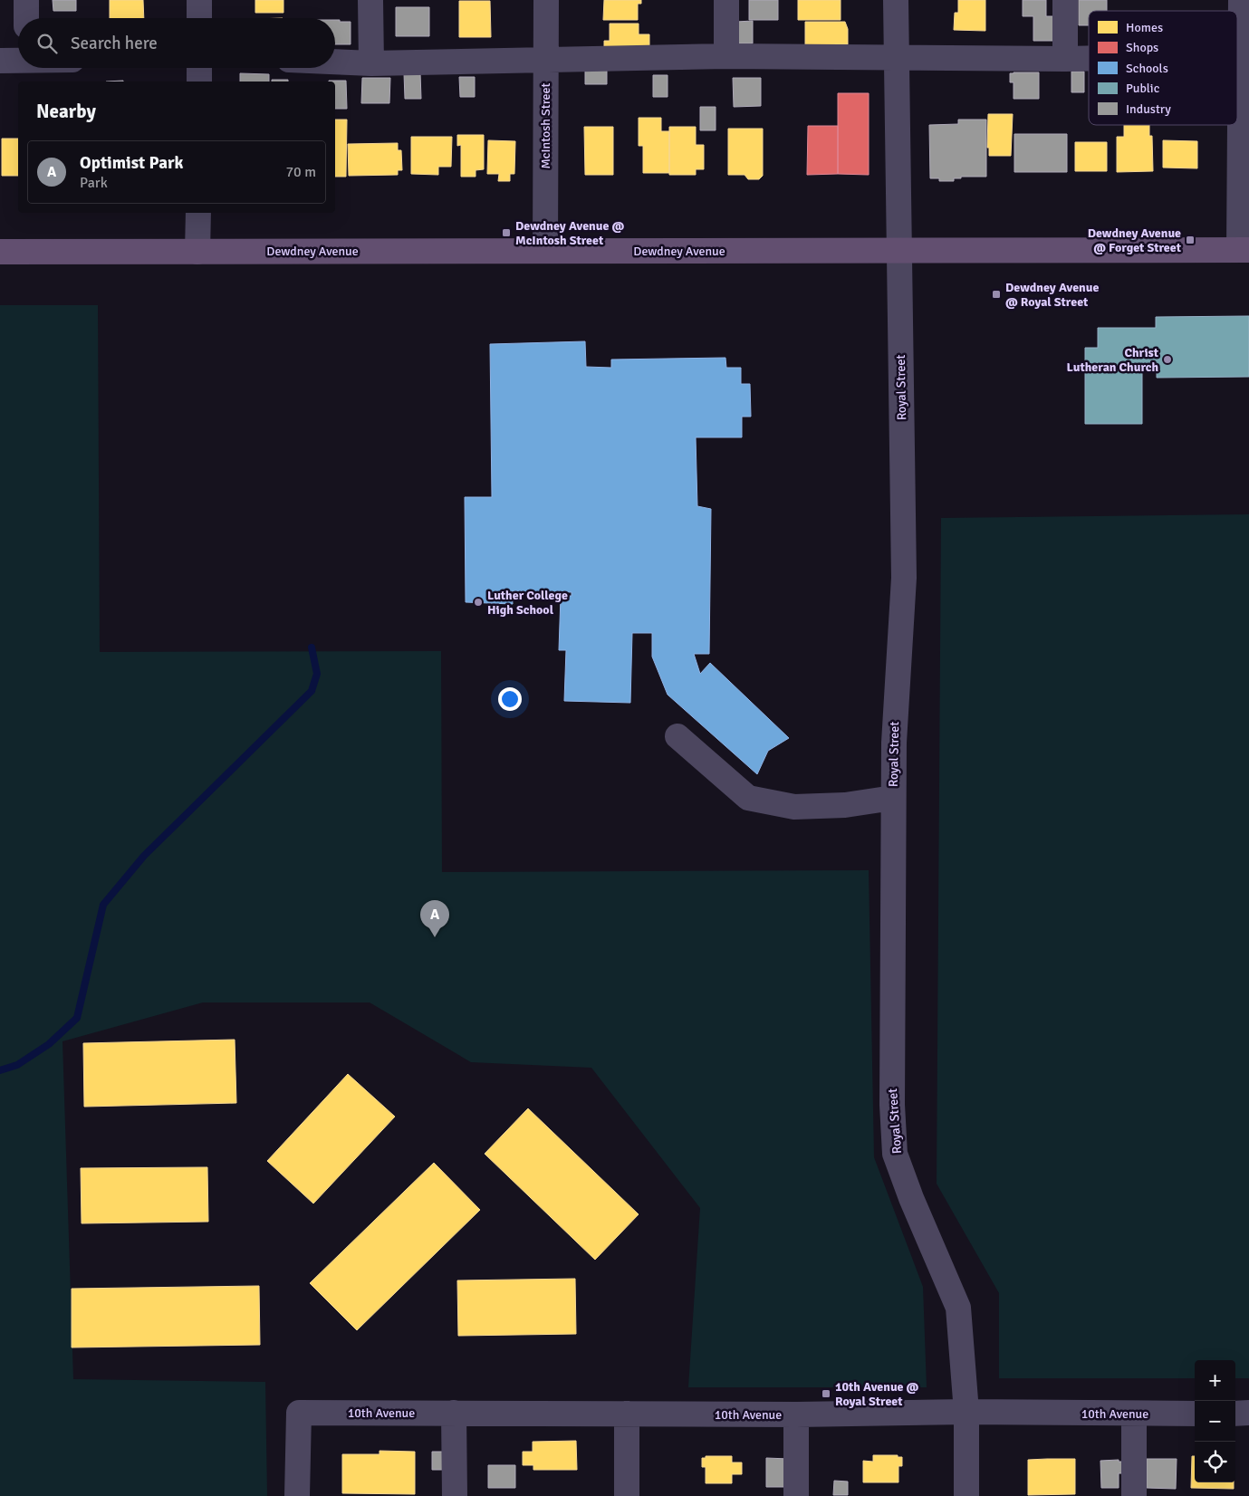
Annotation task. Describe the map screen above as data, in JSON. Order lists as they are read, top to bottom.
{
  "streets": {
    "main road": ["Dewdney Avenue"],
    "street": ["McIntosh Street", "Royal Street", "10th Avenue"]
  },
  "crossings": [
    ["McIntosh Street", "Dewdney Avenue"],
    ["Dewdney Avenue", "Royal Street"],
    ["Royal Street", "10th Avenue"]
  ],
  "places": {
    "transit": [
      "Dewdney Avenue @ McIntosh Street",
      "Dewdney Avenue @ Forget Street",
      "Dewdney Avenue @ Royal Street",
      "10th Avenue @ Royal Street"
    ],
    "other": ["Christ Lutheran Church", "Luther College High School"]
  },
  "legend": [
    "Homes",
    "Shops",
    "Schools",
    "Public",
    "Industry"
  ],
  "page": {
    "search": "Search here",
    "heading": "Nearby",
    "list": [
      {
        "mark": "A",
        "name": "Optimist Park",
        "note": "Park",
        "value": "70 m"
      }
    ],
    "pins": "A",
    "map_buttons": ["+", "−"]
  }
}
